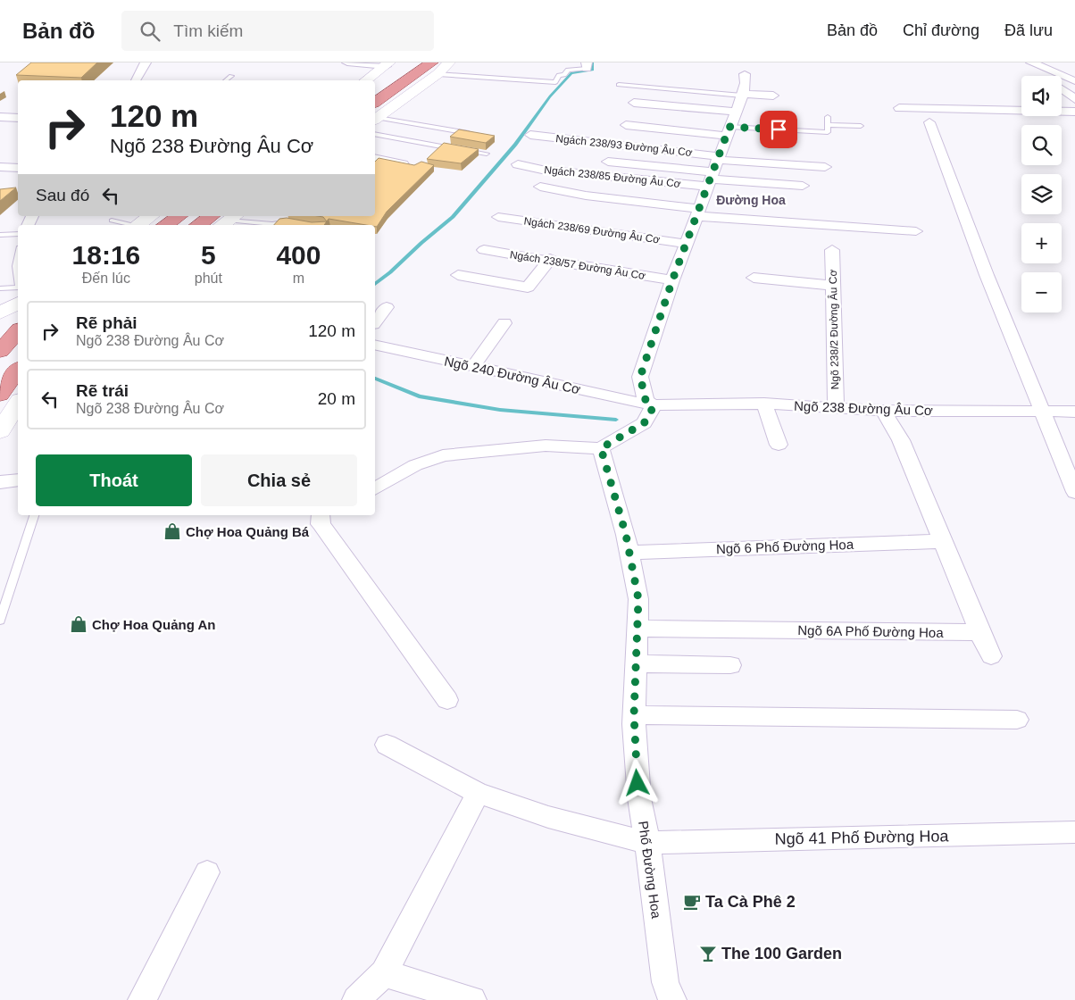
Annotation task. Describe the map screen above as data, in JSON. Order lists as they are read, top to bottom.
{
  "streets": {
    "street": [
      "Ngách 238/93 Đường Âu Cơ",
      "Ngách 238/85 Đường Âu Cơ",
      "Ngách 238/69 Đường Âu Cơ",
      "Ngách 238/57 Đường Âu Cơ",
      "Ngõ 238/2 Đường Âu Cơ",
      "Ngõ 240 Đường Âu Cơ",
      "Ngõ 238 Đường Âu Cơ",
      "Ngõ 6 Phố Đường Hoa",
      "Ngõ 6A Phố Đường Hoa",
      "Ngõ 41 Phố Đường Hoa",
      "Phố Đường Hoa"
    ]
  },
  "crossings": [
    ["Ngách 238/93 Đường Âu Cơ", "Ngách 238/85 Đường Âu Cơ"],
    ["Ngõ 238/2 Đường Âu Cơ", "Ngõ 238 Đường Âu Cơ"],
    ["Ngõ 240 Đường Âu Cơ", "Ngõ 238 Đường Âu Cơ"],
    ["Ngõ 6 Phố Đường Hoa", "Phố Đường Hoa"],
    ["Ngõ 6A Phố Đường Hoa", "Phố Đường Hoa"],
    ["Ngõ 41 Phố Đường Hoa", "Phố Đường Hoa"]
  ],
  "districts": ["Đường Hoa"],
  "places": {
    "shop": ["Chợ Hoa Quảng Bá", "Chợ Hoa Quảng An"],
    "cafe": ["Ta Cà Phê 2"],
    "bar": ["The 100 Garden"]
  },
  "page": {
    "header": "Bản đồ",
    "search": "Tìm kiếm",
    "nav": ["Bản đồ", "Chỉ đường", "Đã lưu"],
    "map_buttons": ["+", "−"],
    "turn": ["120 m", "Ngõ 238 Đường Âu Cơ"],
    "then": "Sau đó",
    "eta": [
      "18:16",
      "Đến lúc",
      "5",
      "phút",
      "400",
      "m"
    ],
    "list": [
      {
        "name": "Rẽ phải",
        "note": "Ngõ 238 Đường Âu Cơ",
        "value": "120 m"
      },
      {
        "name": "Rẽ trái",
        "note": "Ngõ 238 Đường Âu Cơ",
        "value": "20 m"
      }
    ],
    "buttons": ["Thoát", "Chia sẻ"]
  }
}
